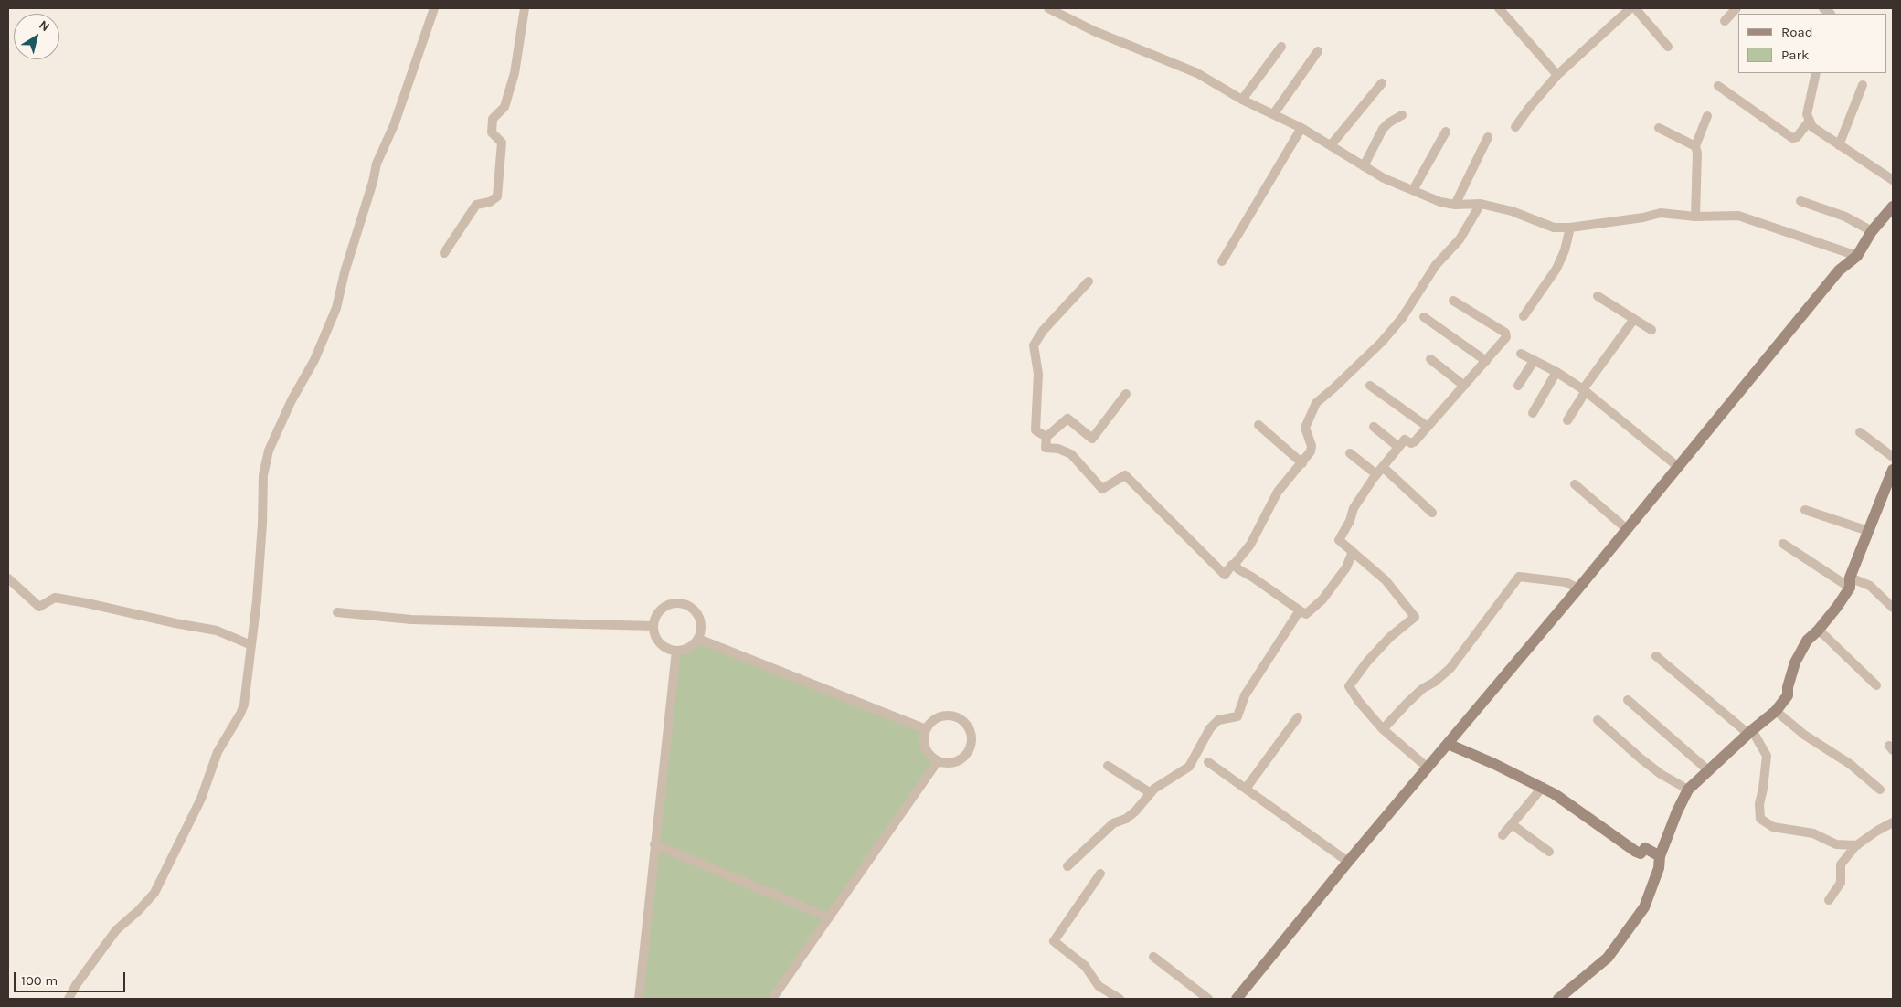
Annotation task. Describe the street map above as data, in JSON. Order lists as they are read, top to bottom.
{
  "legend": ["Road", "Park"],
  "scale_bar": "100 m",
  "north": "top right"
}
